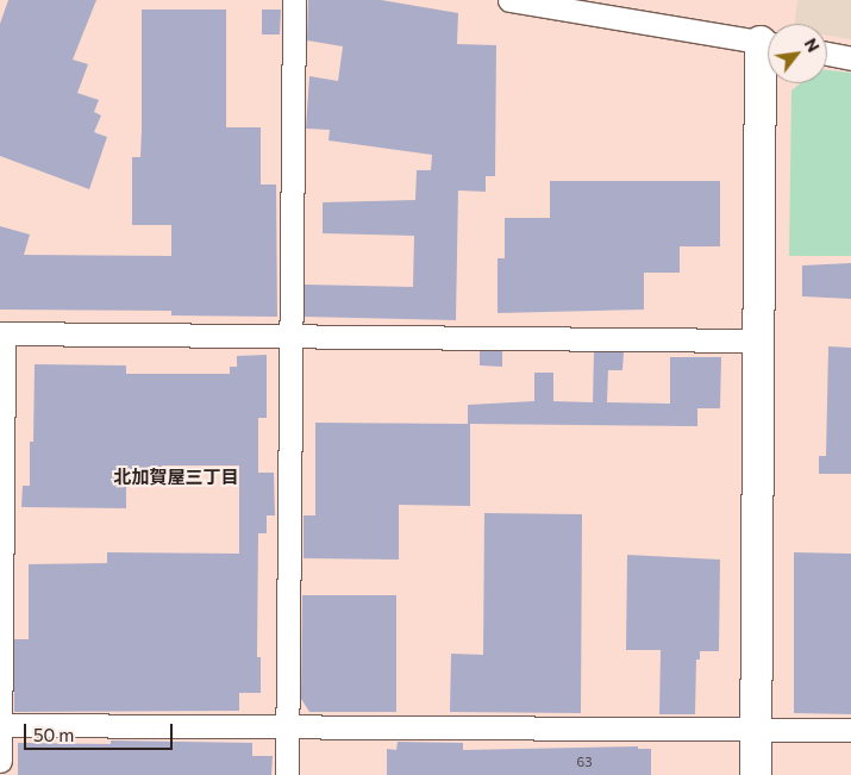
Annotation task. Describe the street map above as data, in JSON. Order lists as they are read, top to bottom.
{
  "districts": ["北加賀屋三丁目"],
  "house_numbers": ["63"],
  "scale_bar": "50 m",
  "north": "top right"
}
